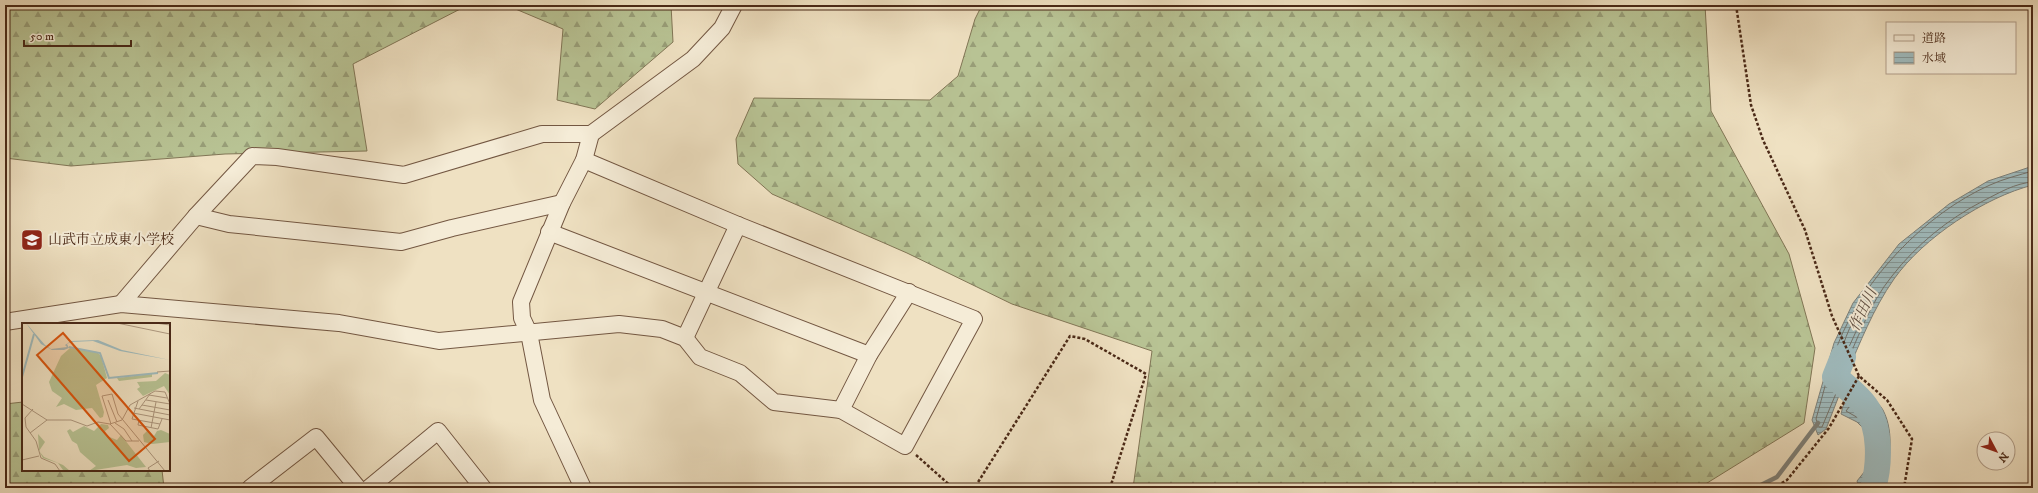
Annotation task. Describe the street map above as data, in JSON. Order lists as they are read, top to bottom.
{
  "water": ["作田川"],
  "places": {
    "school or university": ["山武市立成東小学校"]
  },
  "legend": ["道路", "水域"],
  "scale_bar": "50 m",
  "north": "bottom right"
}
